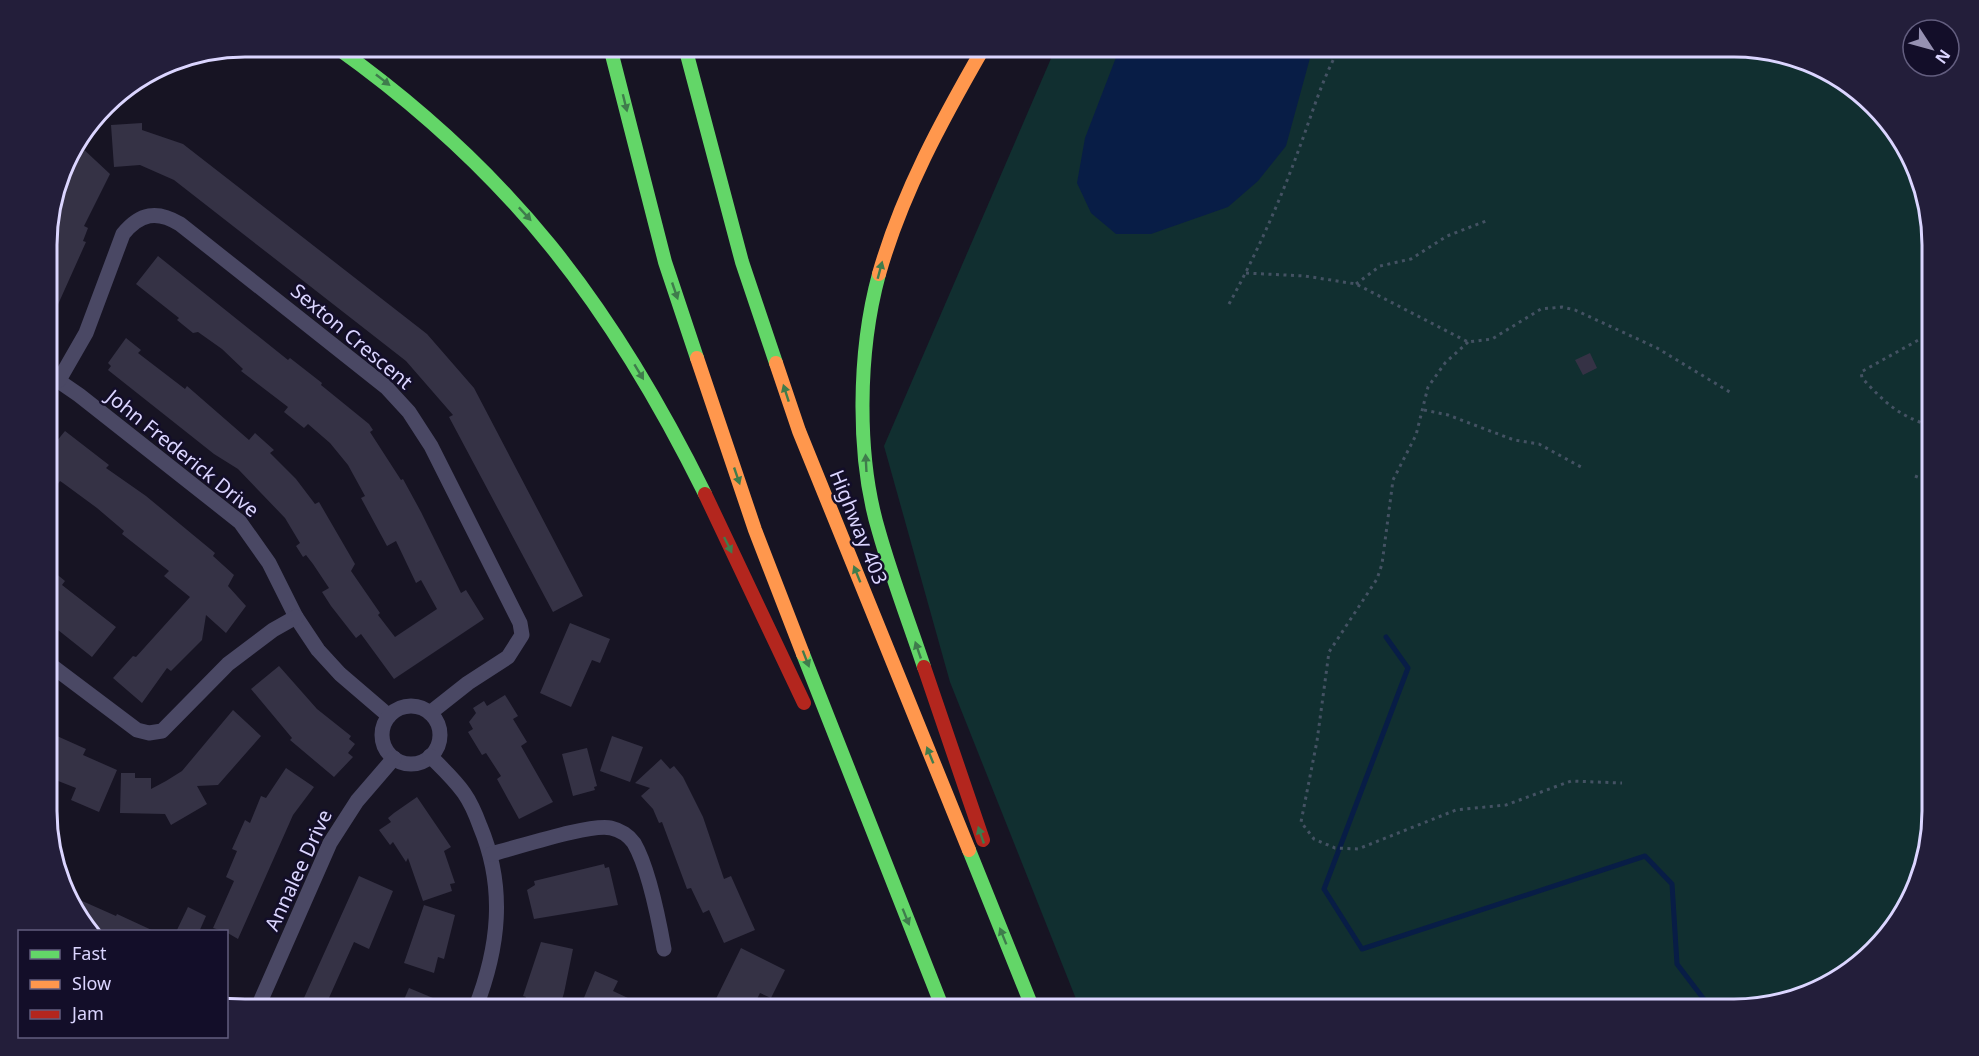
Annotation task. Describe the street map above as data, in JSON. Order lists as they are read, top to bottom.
{
  "streets": {
    "highway": ["Highway 403"],
    "street": ["Sexton Crescent", "John Frederick Drive", "Annalee Drive"]
  },
  "crossings": [
    ["Sexton Crescent", "John Frederick Drive"],
    ["Sexton Crescent", "Annalee Drive"],
    ["John Frederick Drive", "Annalee Drive"]
  ],
  "legend": ["Fast", "Slow", "Jam"],
  "north": "bottom right"
}
